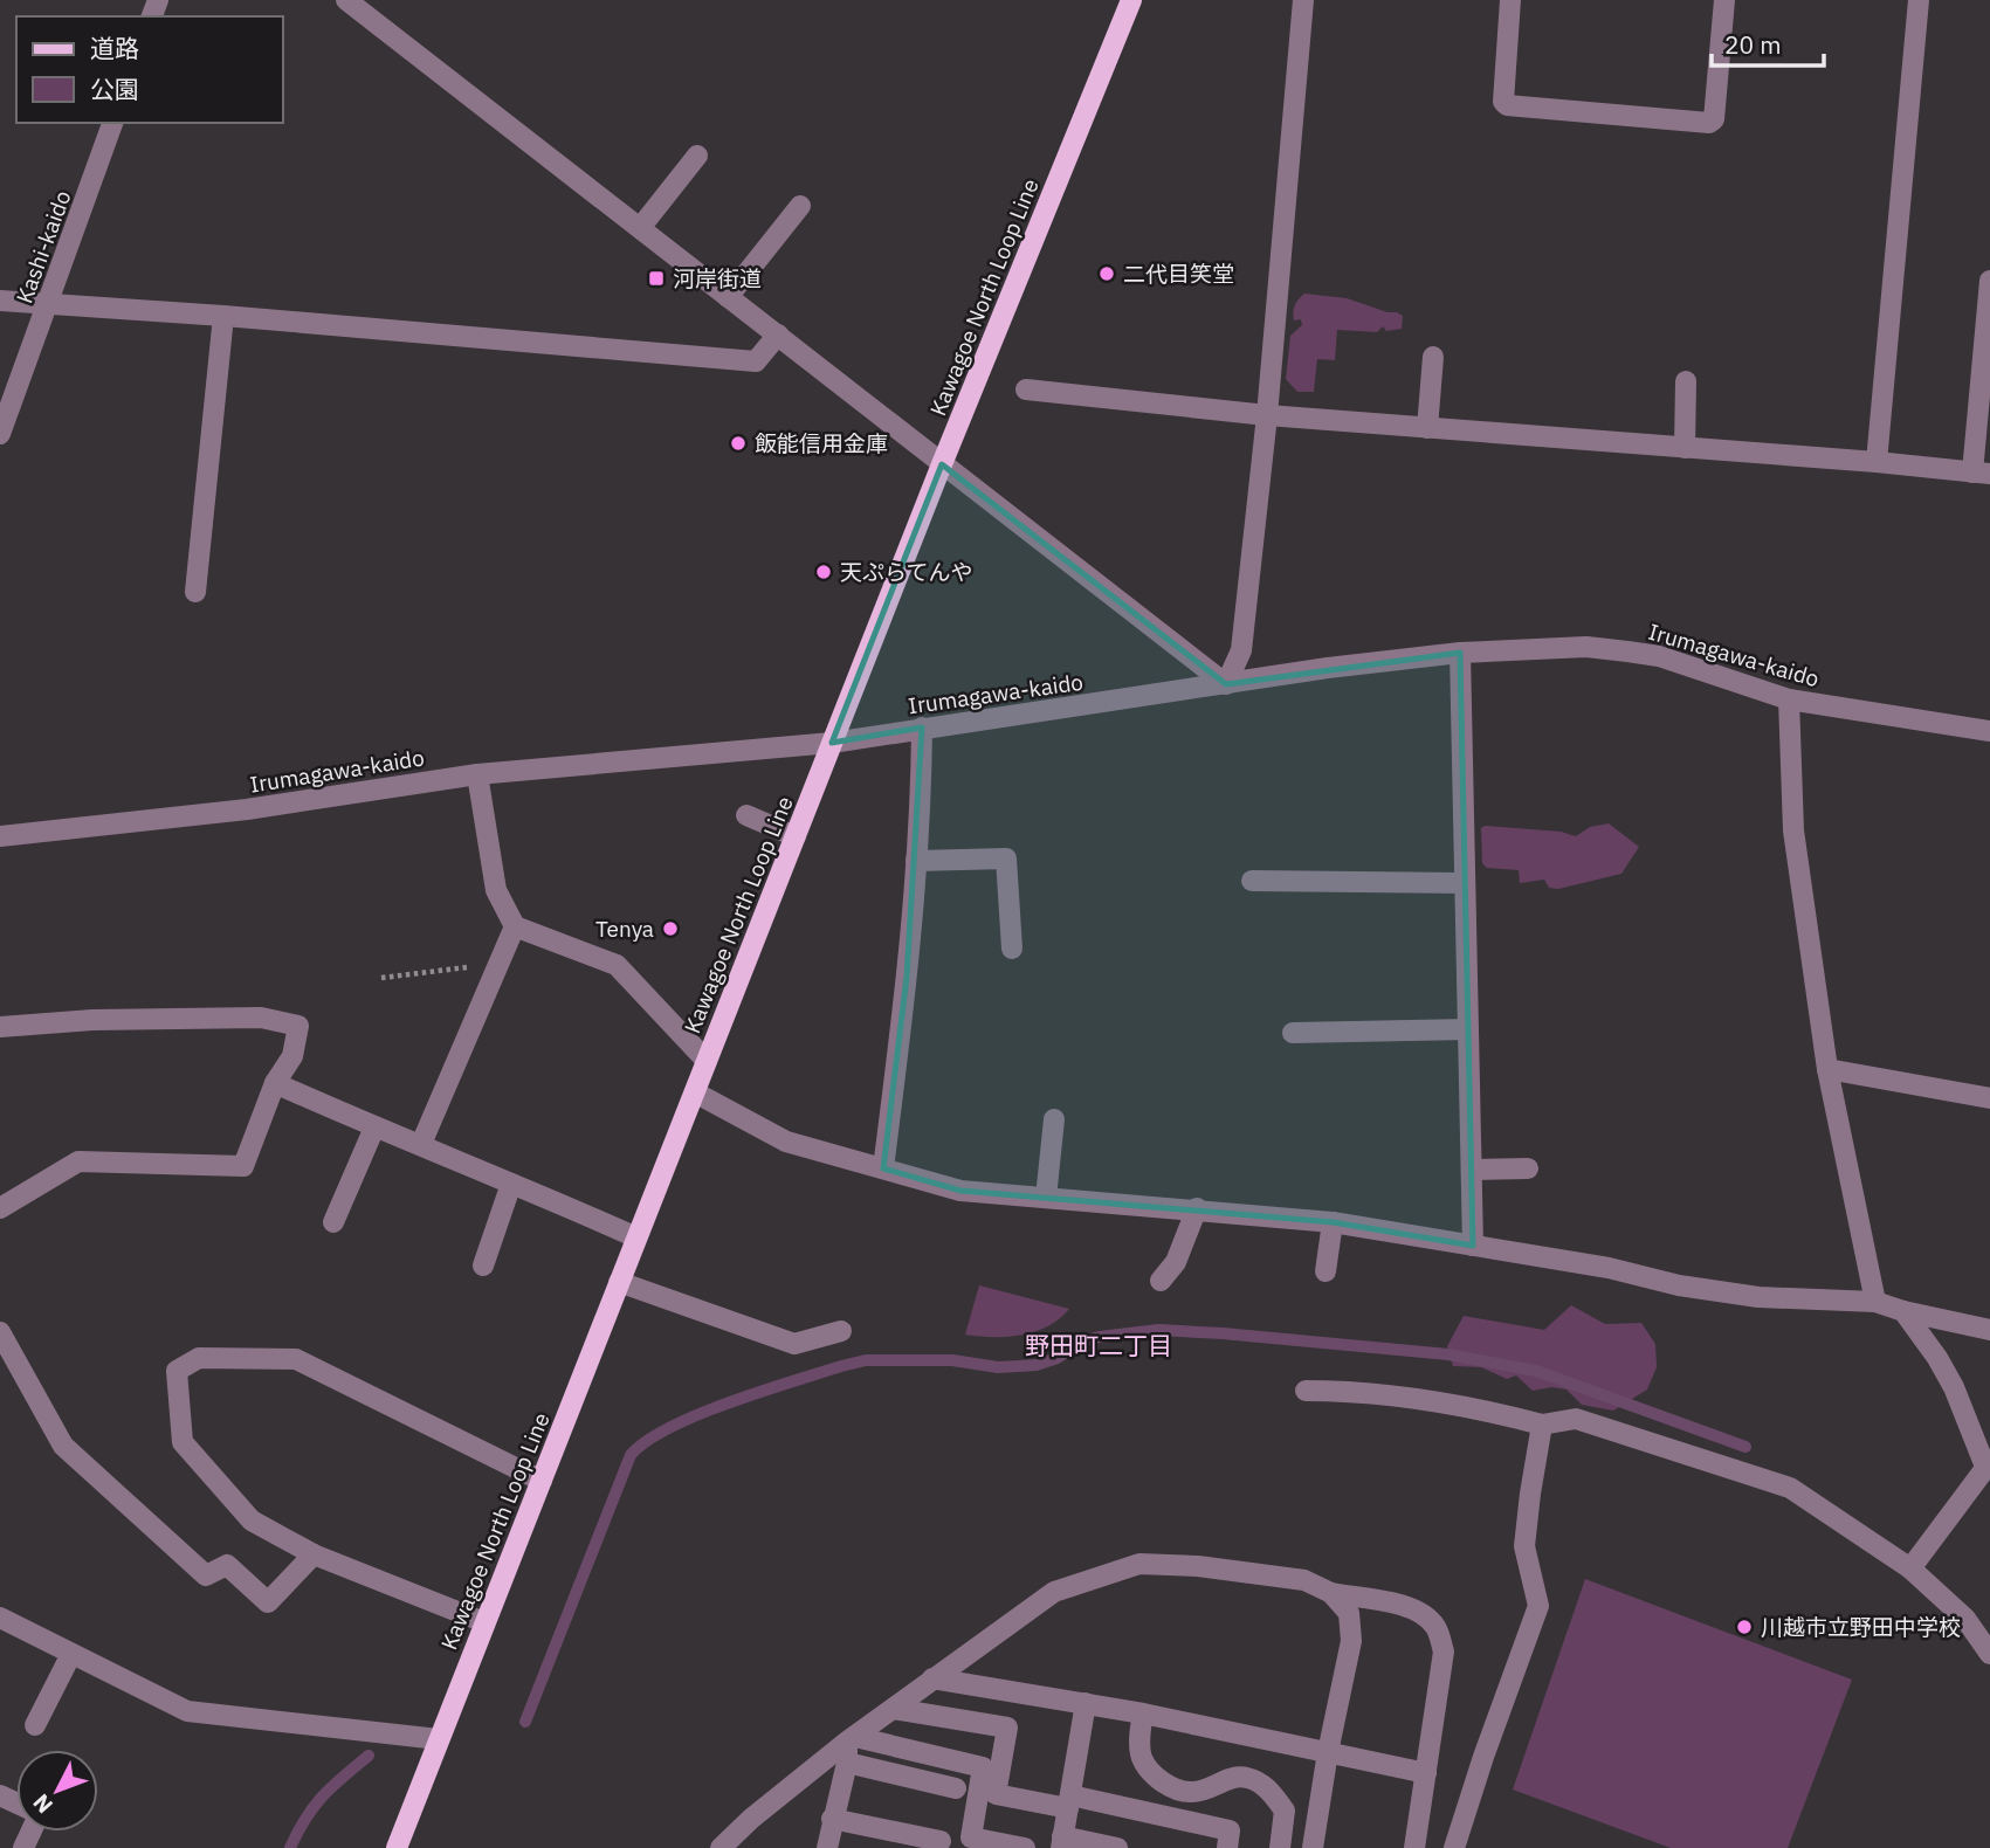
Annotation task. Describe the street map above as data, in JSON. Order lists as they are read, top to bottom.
{
  "streets": {
    "main road": ["Kawagoe North Loop Line"],
    "street": ["Kashi-kaido", "Irumagawa-kaido"]
  },
  "crossings": [
    ["Kawagoe North Loop Line", "Irumagawa-kaido"]
  ],
  "districts": ["野田町二丁目"],
  "places": {
    "other": [
      "二代目笑堂",
      "飯能信用金庫",
      "天ぷらてんや",
      "Tenya",
      "川越市立野田中学校"
    ],
    "transit": ["河岸街道"]
  },
  "legend": ["道路", "公園"],
  "scale_bar": "20 m",
  "north": "bottom left"
}
